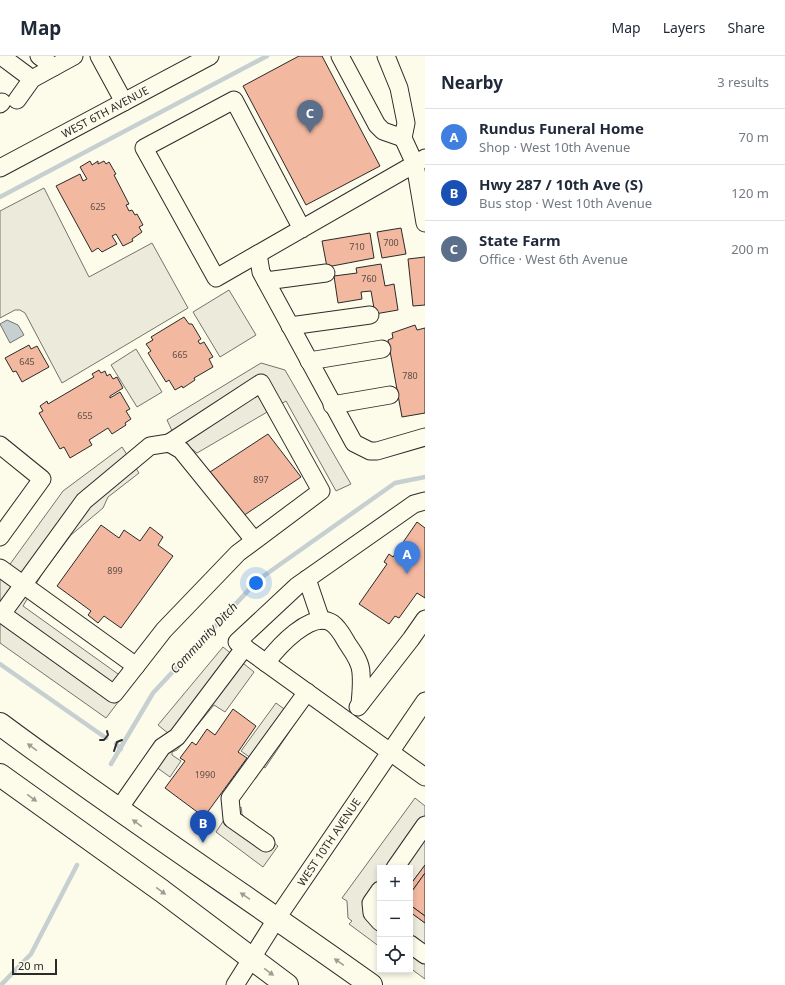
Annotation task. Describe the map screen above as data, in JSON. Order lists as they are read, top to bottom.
{
  "streets": {
    "street": ["WEST 6TH AVENUE", "WEST 10TH AVENUE"]
  },
  "water": ["Community Ditch"],
  "house_numbers": [
    "625",
    "700",
    "710",
    "760",
    "665",
    "645",
    "780",
    "655",
    "897",
    "899",
    "1990"
  ],
  "scale_bar": "20 m",
  "page": {
    "header": "Map",
    "nav": ["Map", "Layers", "Share"],
    "heading": ["Nearby", "3 results"],
    "pins": ["C", "A", "B"],
    "list": [
      {
        "mark": "A",
        "name": "Rundus Funeral Home",
        "note": "Shop · West 10th Avenue",
        "value": "70 m"
      },
      {
        "mark": "B",
        "name": "Hwy 287 / 10th Ave (S)",
        "note": "Bus stop · West 10th Avenue",
        "value": "120 m"
      },
      {
        "mark": "C",
        "name": "State Farm",
        "note": "Office · West 6th Avenue",
        "value": "200 m"
      }
    ],
    "map_buttons": ["+", "−"],
    "scale": "20 m"
  }
}
